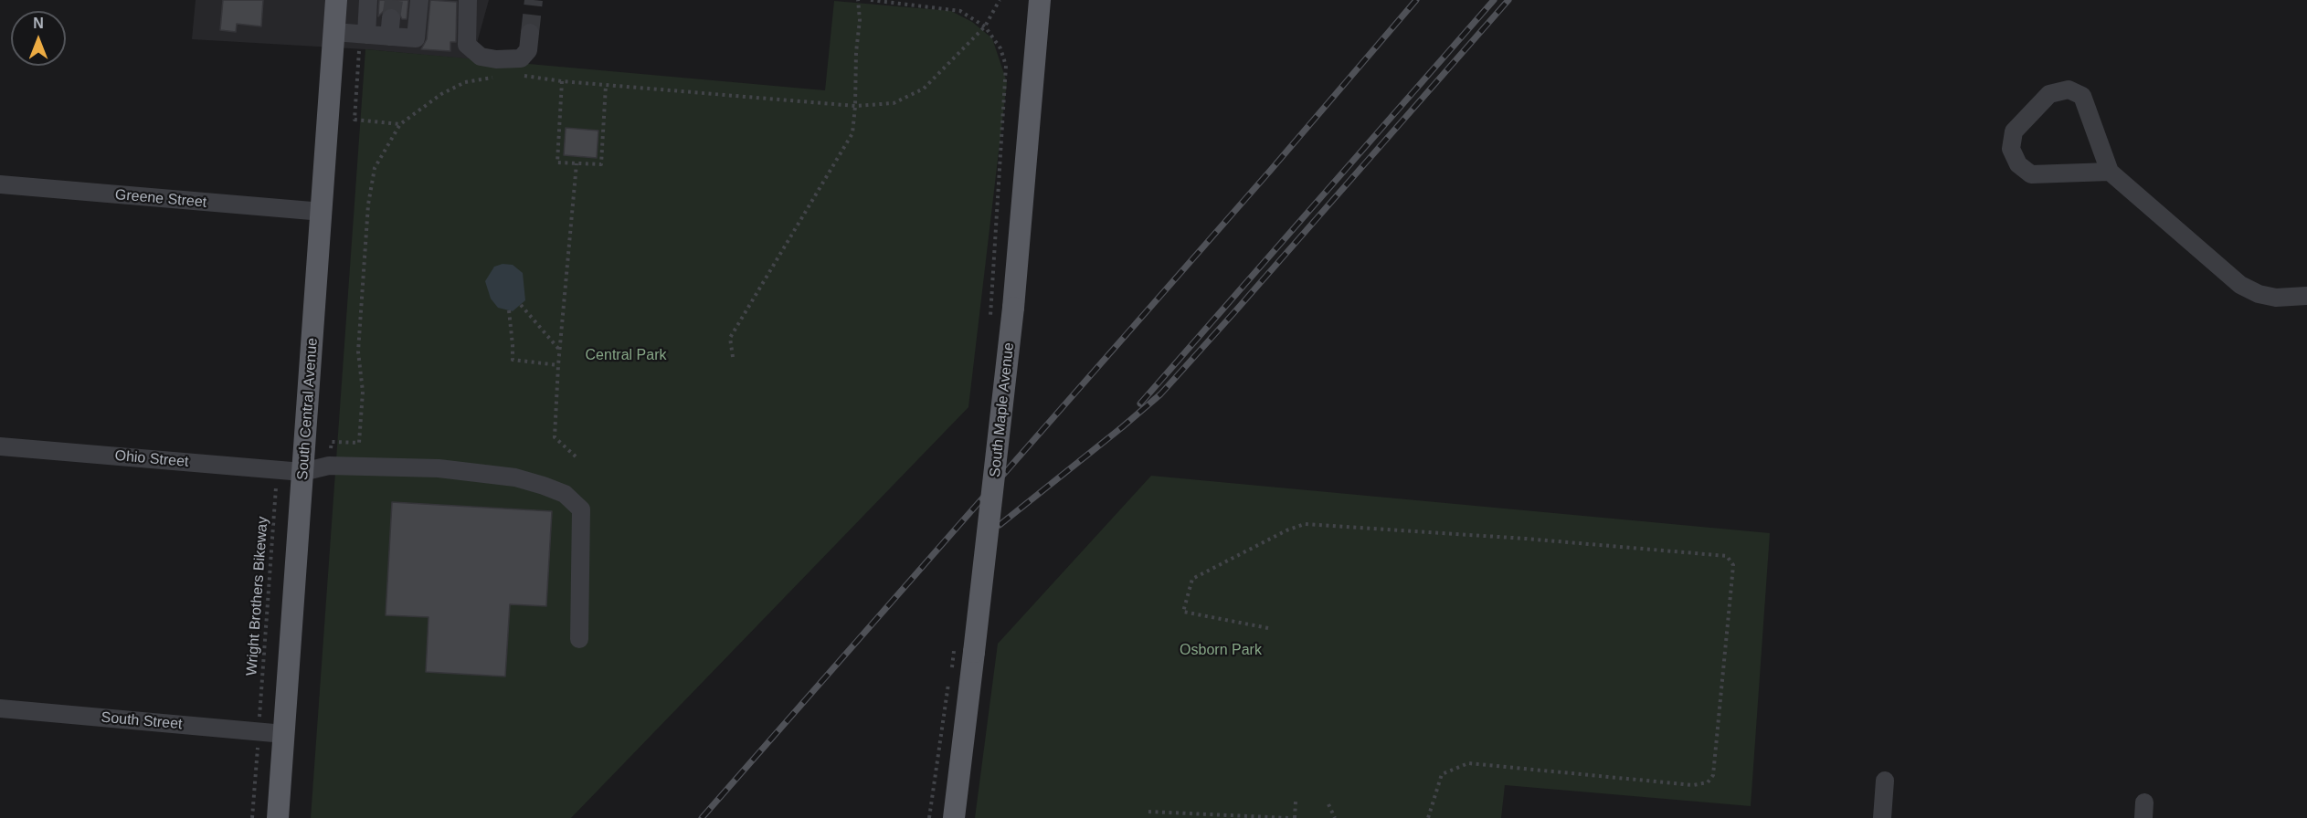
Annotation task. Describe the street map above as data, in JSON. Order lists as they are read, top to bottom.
{
  "streets": {
    "main road": ["South Central Avenue", "South Maple Avenue"],
    "street": ["Greene Street", "Ohio Street", "South Street"],
    "path": ["Wright Brothers Bikeway"]
  },
  "crossings": [
    ["Greene Street", "South Central Avenue"],
    ["South Central Avenue", "Ohio Street"],
    ["South Central Avenue", "South Street"]
  ],
  "parks": ["Central Park", "Osborn Park"],
  "north": "top"
}
